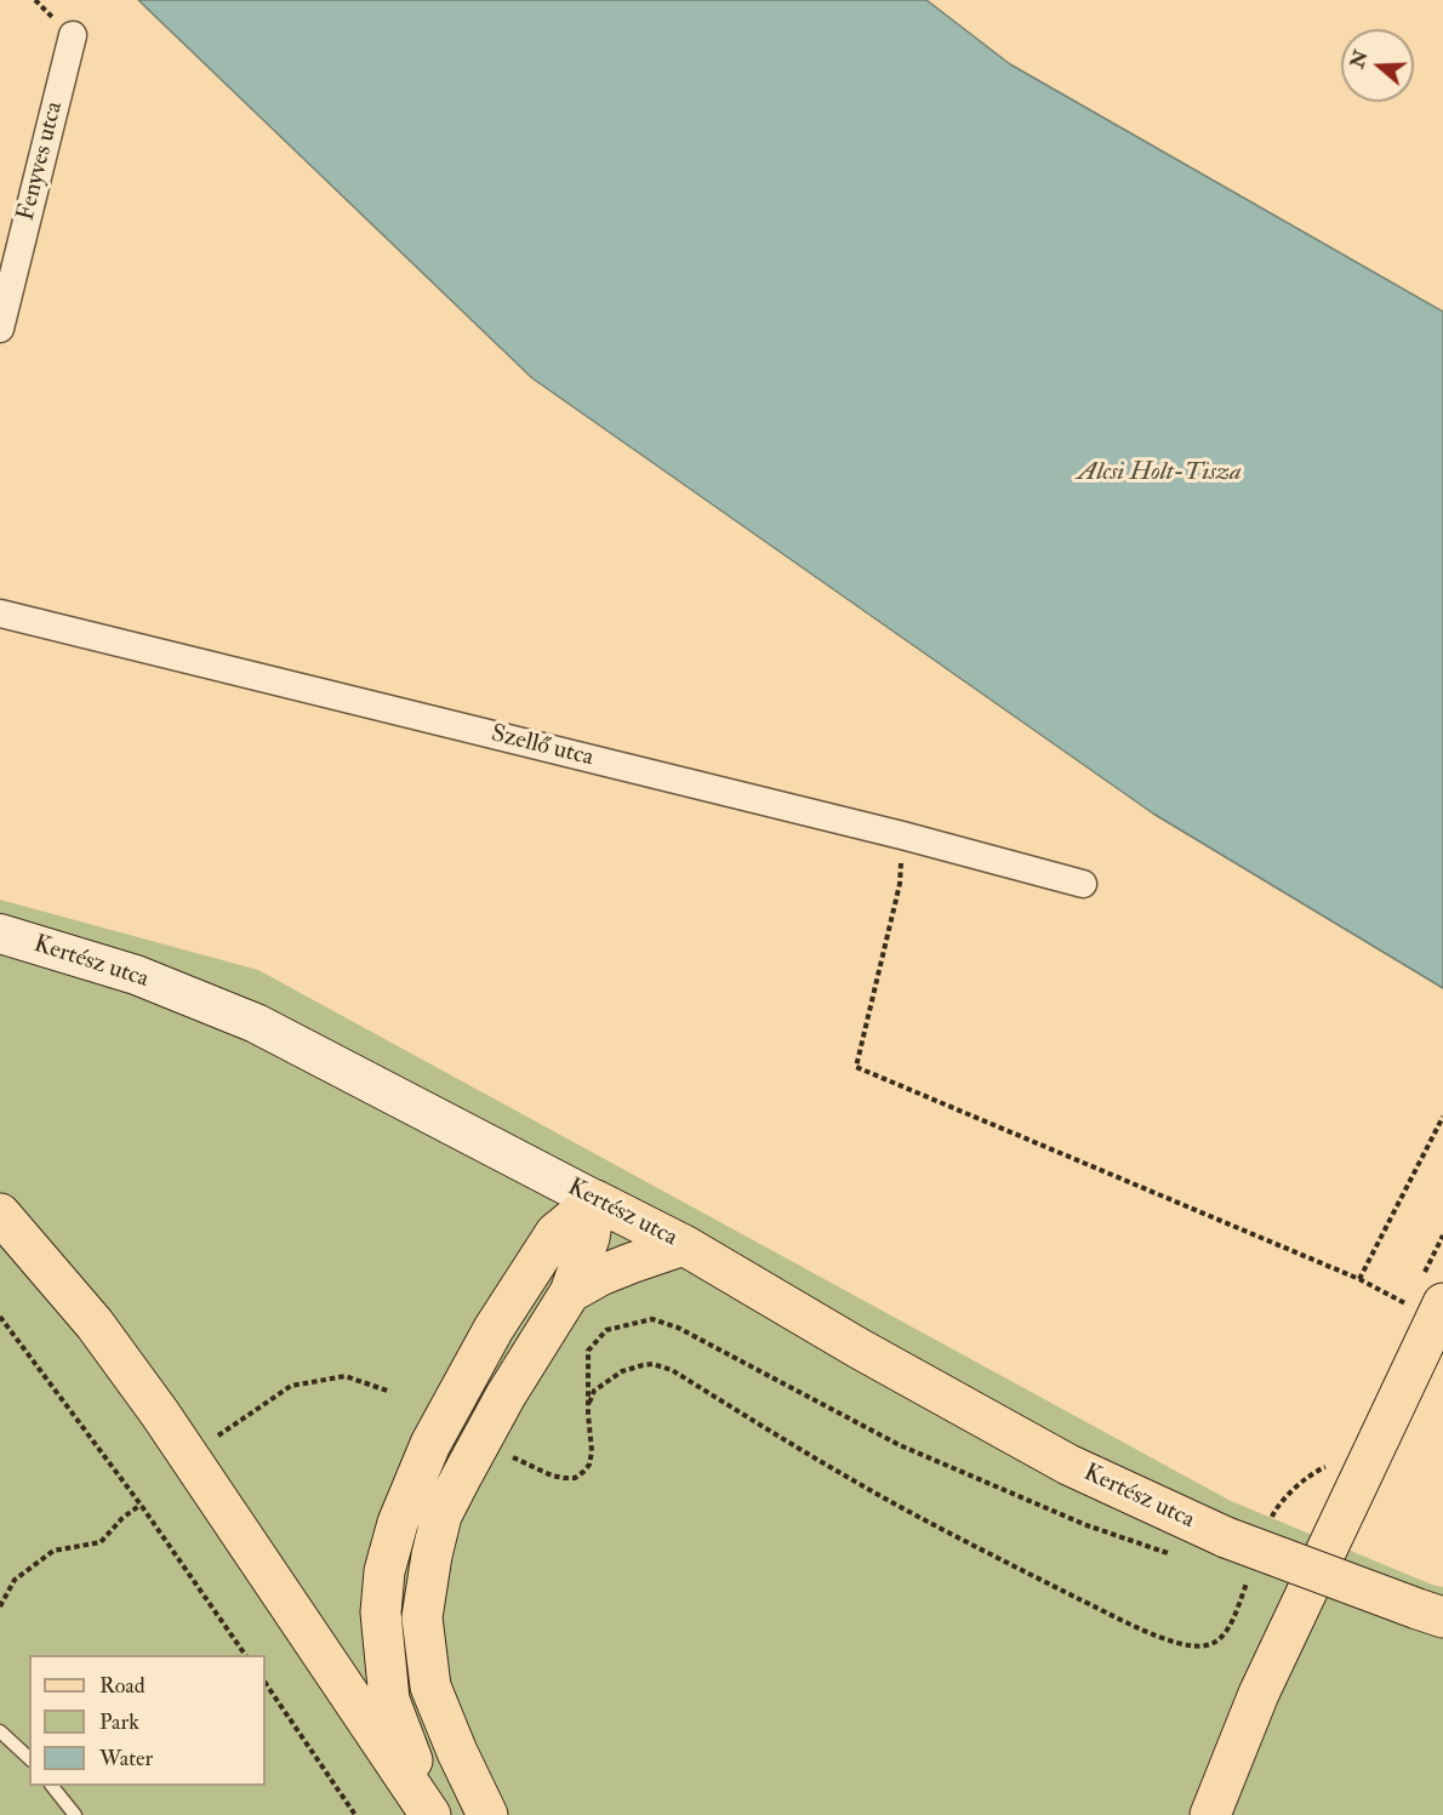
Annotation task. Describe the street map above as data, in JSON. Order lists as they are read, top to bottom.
{
  "streets": {
    "main road": ["Kertész utca"],
    "street": ["Fenyves utca", "Szellő utca"]
  },
  "water": ["Alcsi Holt-Tisza"],
  "legend": ["Road", "Park", "Water"],
  "north": "left"
}
